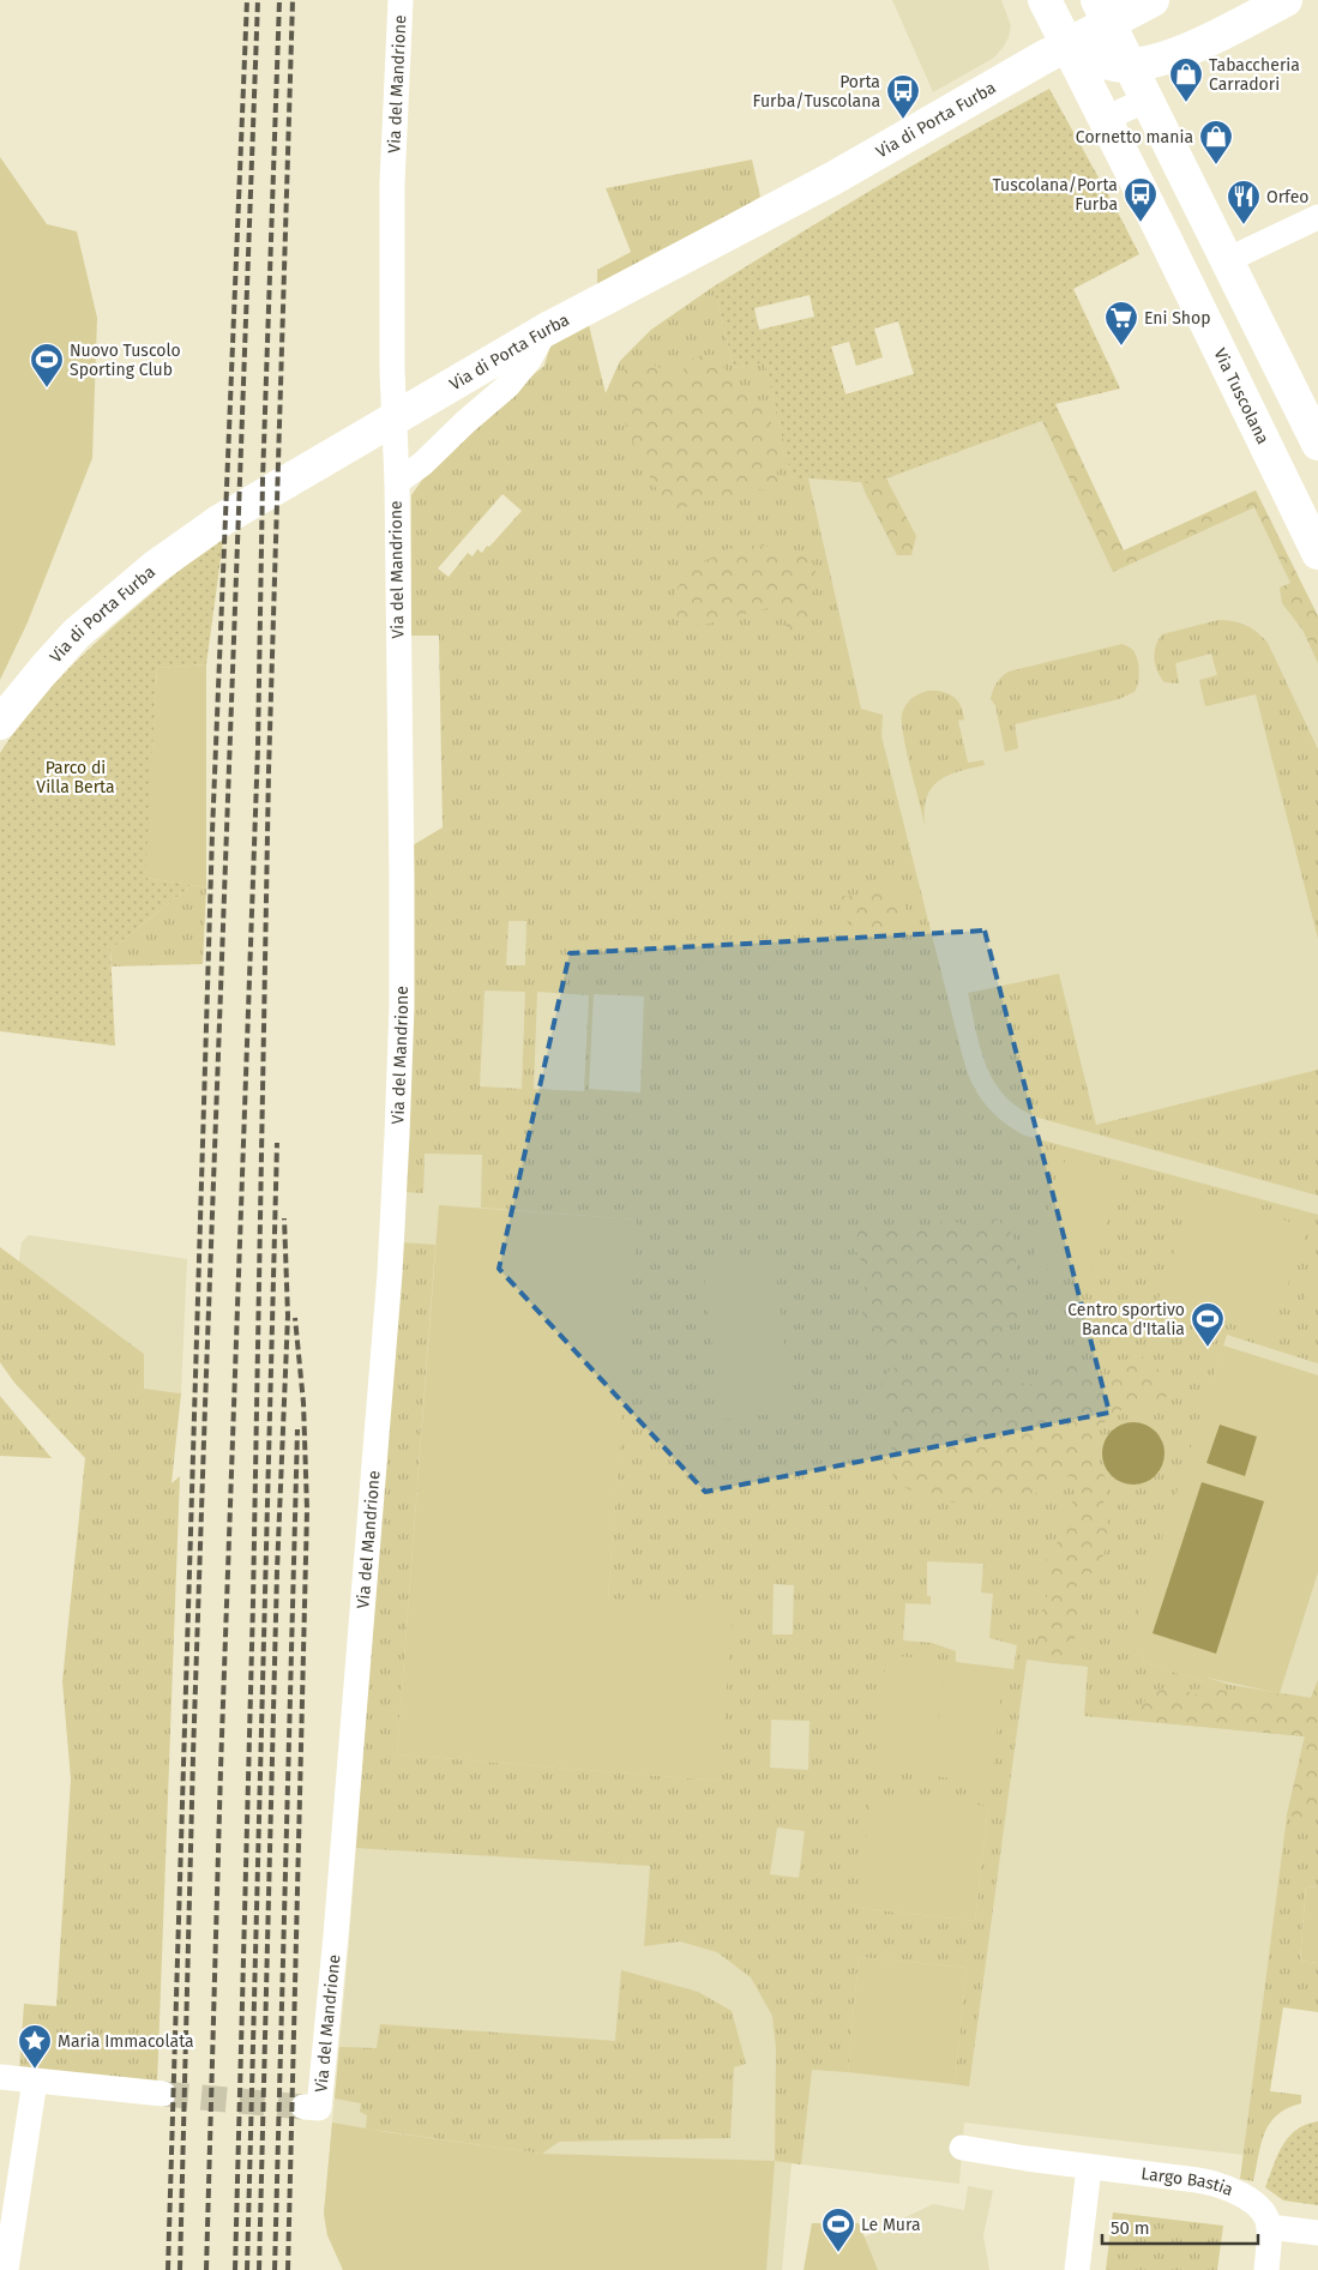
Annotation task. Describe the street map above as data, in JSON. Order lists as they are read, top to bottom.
{
  "streets": {
    "main road": ["Via di Porta Furba", "Via Tuscolana"],
    "street": ["Via del Mandrione", "Largo Bastia"]
  },
  "crossings": [
    ["Via di Porta Furba", "Via Tuscolana"]
  ],
  "parks": ["Parco di Villa Berta"],
  "places": {
    "shop": ["Tabaccheria Carradori", "Cornetto mania"],
    "bus stop": ["Porta Furba/Tuscolana", "Tuscolana/Porta Furba"],
    "restaurant": ["Orfeo"],
    "supermarket": ["Eni Shop"],
    "sports": ["Nuovo Tuscolo Sporting Club", "Centro sportivo Banca d'Italia", "Le Mura"],
    "place": ["Maria Immacolata"]
  },
  "scale_bar": "50 m"
}
